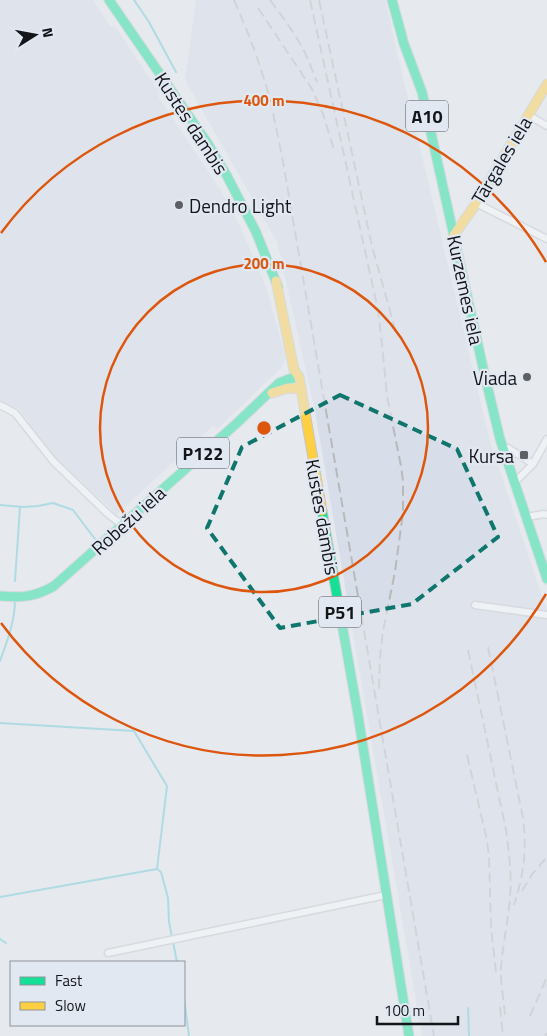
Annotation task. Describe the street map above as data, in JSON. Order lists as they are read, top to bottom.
{
  "streets": {
    "main road": [
      "A10",
      "Kustes dambis",
      "Tārgales iela",
      "Kurzemes iela",
      "P122",
      "Robežu iela",
      "P51"
    ]
  },
  "crossings": [
    ["Kustes dambis", "Robežu iela"],
    ["Kustes dambis", "P51"],
    ["Tārgales iela", "Kurzemes iela"]
  ],
  "places": {
    "other": ["Dendro Light", "Viada"],
    "transit": ["Kursa"]
  },
  "legend": ["Fast", "Slow"],
  "scale_bar": "100 m",
  "north": "right",
  "rings": ["400 m", "200 m"]
}
